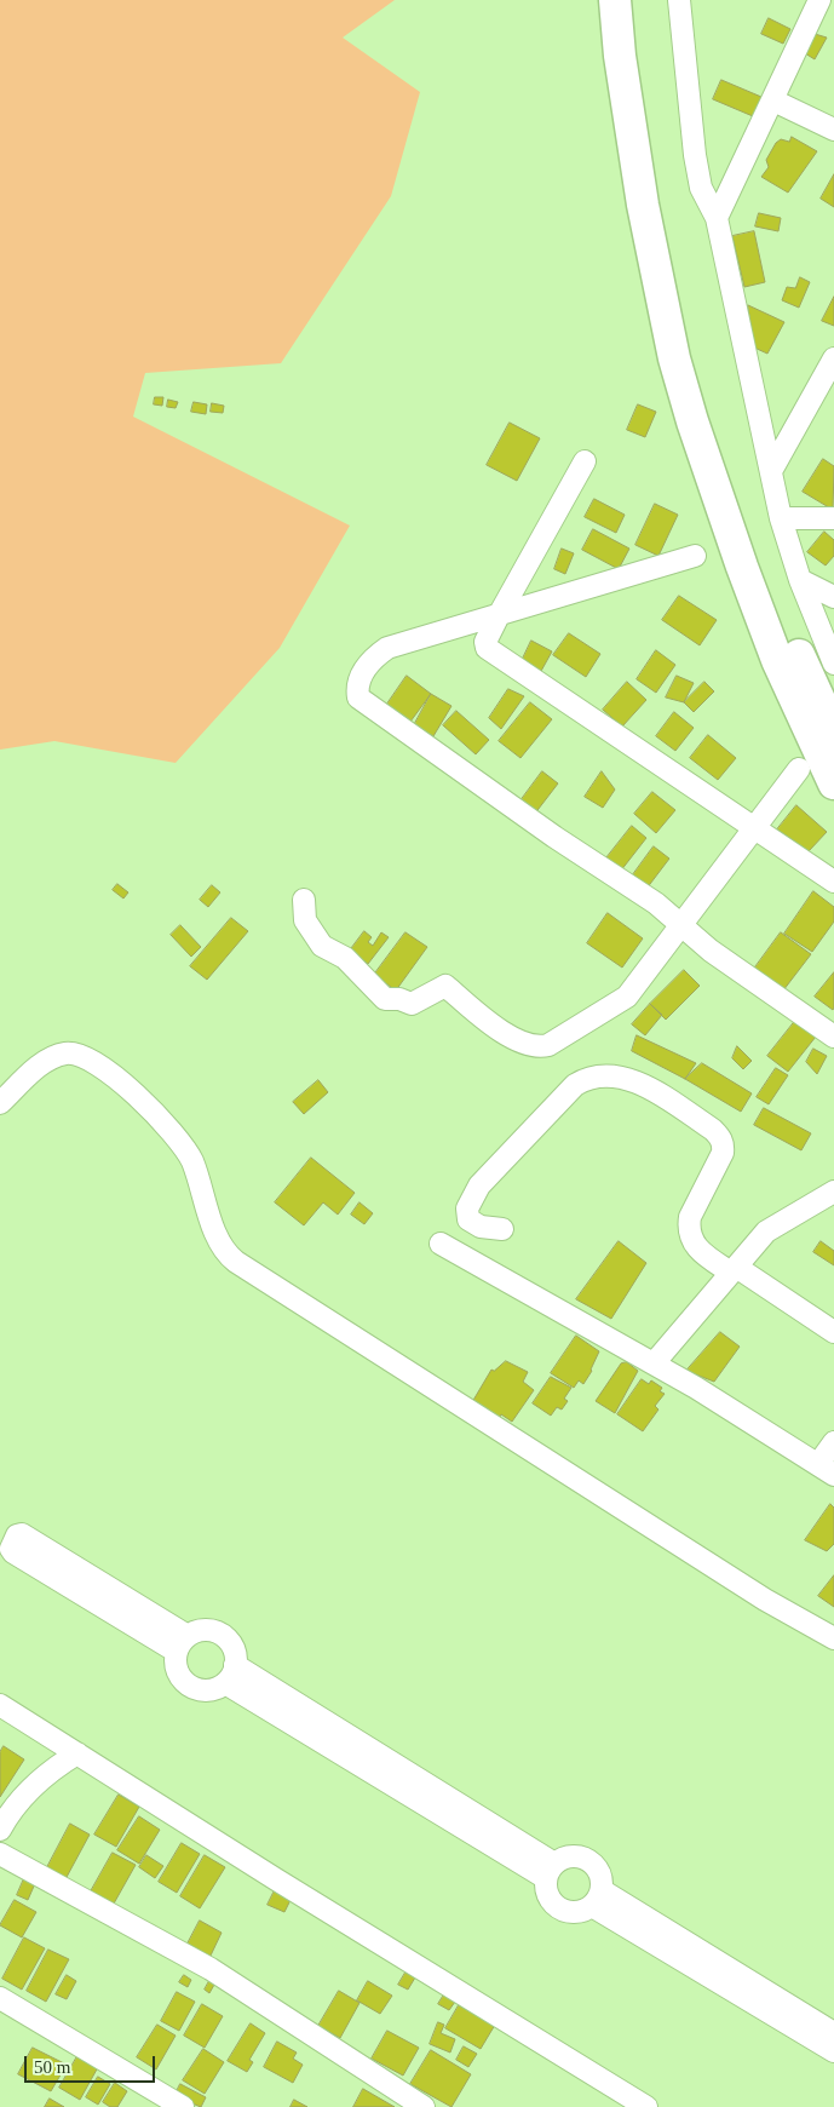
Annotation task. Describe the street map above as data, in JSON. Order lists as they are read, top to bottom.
{
  "scale_bar": "50 m"
}
